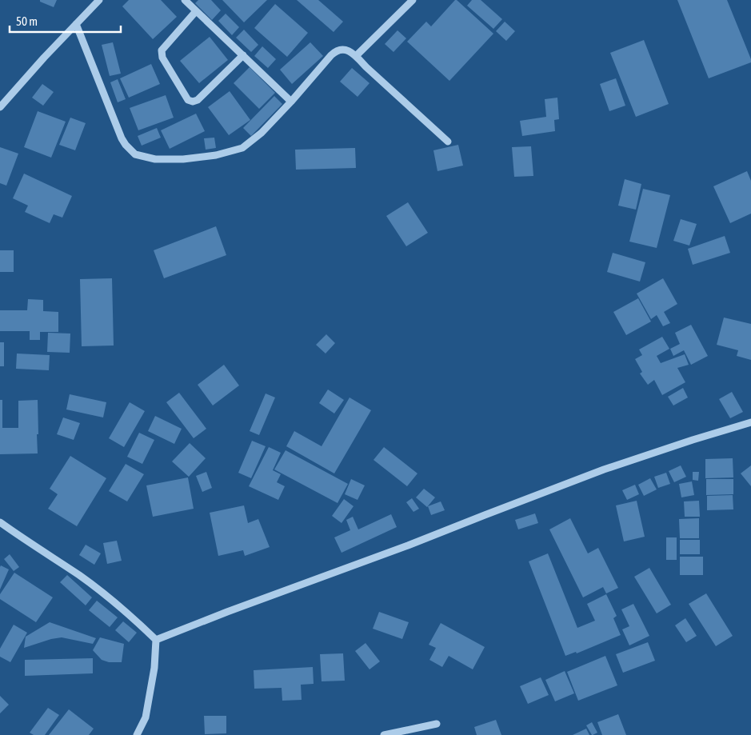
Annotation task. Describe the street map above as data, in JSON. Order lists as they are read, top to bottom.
{
  "scale_bar": "50 m"
}
